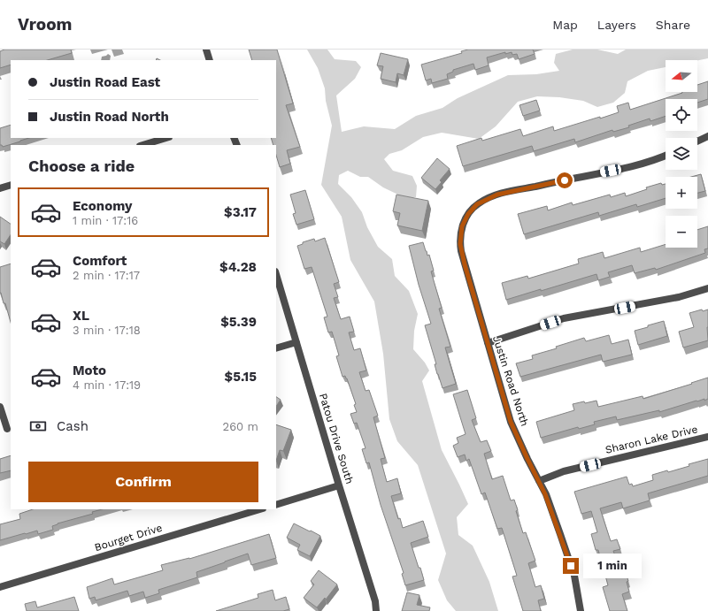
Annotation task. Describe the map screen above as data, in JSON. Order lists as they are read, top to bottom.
{
  "streets": {
    "street": [
      "Justin Road North",
      "Patou Drive South",
      "Sharon Lake Drive",
      "Bourget Drive"
    ]
  },
  "crossings": [
    ["Justin Road North", "Sharon Lake Drive"]
  ],
  "north": "left",
  "page": {
    "header": "Vroom",
    "nav": ["Map", "Layers", "Share"],
    "map_buttons": ["+", "−"],
    "banner": ["Justin Road East", "Justin Road North"],
    "heading": "Choose a ride",
    "list": [
      {
        "name": "Economy",
        "note": "1 min · 17:16",
        "value": "$3.17"
      },
      {
        "name": "Comfort",
        "note": "2 min · 17:17",
        "value": "$4.28"
      },
      {
        "name": "XL",
        "note": "3 min · 17:18",
        "value": "$5.39"
      },
      {
        "name": "Moto",
        "note": "4 min · 17:19",
        "value": "$5.15"
      }
    ],
    "pay": ["Cash", "260 m"],
    "buttons": "Confirm",
    "bubble": "1 min"
  }
}
